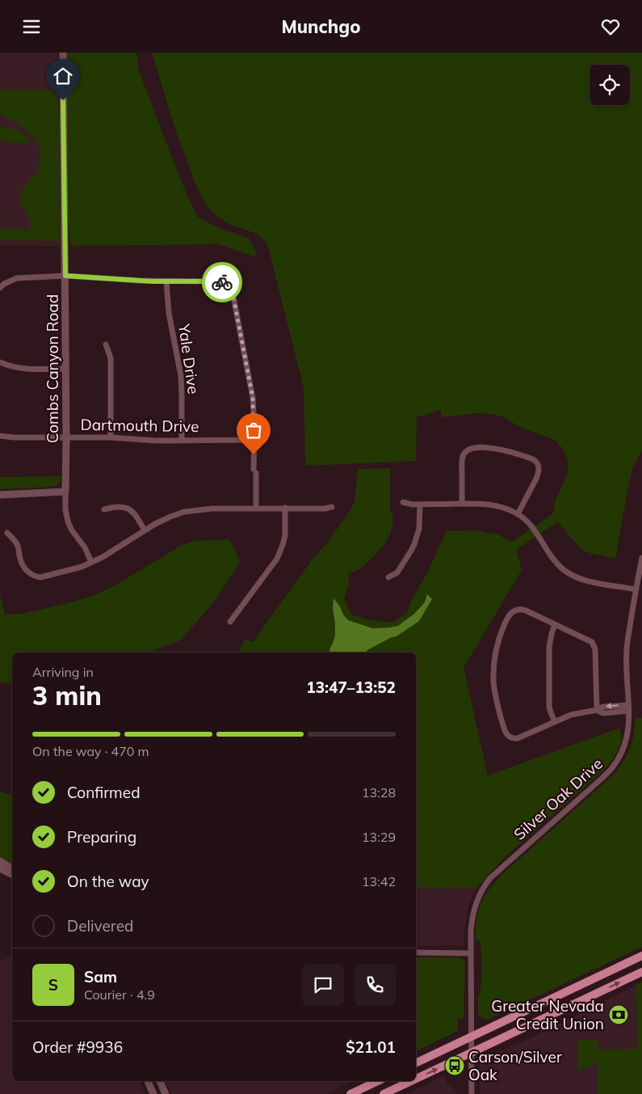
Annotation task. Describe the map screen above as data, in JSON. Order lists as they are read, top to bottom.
{
  "streets": {
    "street": [
      "Yale Drive",
      "Combs Canyon Road",
      "Dartmouth Drive",
      "Silver Oak Drive"
    ]
  },
  "crossings": [
    ["Yale Drive", "Dartmouth Drive"],
    ["Combs Canyon Road", "Dartmouth Drive"]
  ],
  "places": {
    "bank": ["Greater Nevada Credit Union"],
    "bus stop": ["Carson/Silver Oak"]
  },
  "page": {
    "header": "Munchgo",
    "heading": ["3 min", "Arriving in", "13:47–13:52"],
    "panel": [
      "Sam",
      "Courier · 4.9",
      "Order #9936",
      "$21.01"
    ],
    "bar": "On the way · 470 m",
    "list": [
      ["Confirmed", "13:28"],
      ["Preparing", "13:29"],
      ["On the way", "13:42"],
      "Delivered"
    ],
    "round": "S"
  }
}
